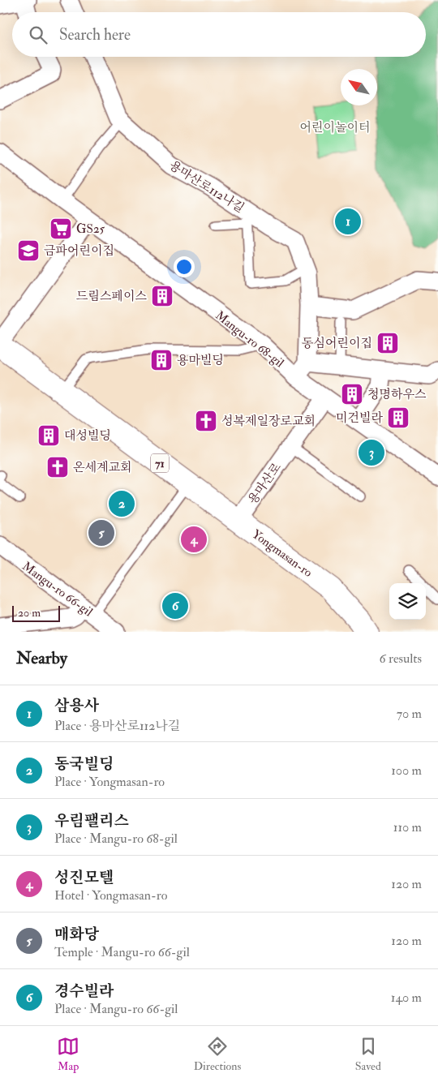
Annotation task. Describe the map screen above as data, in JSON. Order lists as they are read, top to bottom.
{
  "streets": {
    "main road": ["71", "Yongmasan-ro"],
    "street": [
      "용마산로112나길",
      "Mangu-ro 68-gil",
      "용마산로",
      "Mangu-ro 66-gil"
    ]
  },
  "crossings": [
    ["Mangu-ro 68-gil", "용마산로"],
    ["용마산로", "Yongmasan-ro"]
  ],
  "parks": ["어린이놀이터"],
  "places": {
    "supermarket": ["GS25"],
    "school or university": ["금파어린이집"],
    "building": [
      "드림스페이스",
      "동심어린이집",
      "용마빌딩",
      "청명하우스",
      "미건빌라",
      "대성빌딩"
    ],
    "church": ["성복제일장로교회", "온세계교회"]
  },
  "scale_bar": "20 m",
  "north": "top left",
  "page": {
    "search": "Search here",
    "pins": [
      "1",
      "3",
      "2",
      "5",
      "4",
      "6"
    ],
    "scale": "20 m",
    "heading": ["Nearby", "6 results"],
    "list": [
      {
        "mark": "1",
        "name": "삼용사",
        "note": "Place · 용마산로112나길",
        "value": "70 m"
      },
      {
        "mark": "2",
        "name": "동국빌딩",
        "note": "Place · Yongmasan-ro",
        "value": "100 m"
      },
      {
        "mark": "3",
        "name": "우림팰리스",
        "note": "Place · Mangu-ro 68-gil",
        "value": "110 m"
      },
      {
        "mark": "4",
        "name": "성진모텔",
        "note": "Hotel · Yongmasan-ro",
        "value": "120 m"
      },
      {
        "mark": "5",
        "name": "매화당",
        "note": "Temple · Mangu-ro 66-gil",
        "value": "120 m"
      },
      {
        "mark": "6",
        "name": "경수빌라",
        "note": "Place · Mangu-ro 66-gil",
        "value": "140 m"
      }
    ],
    "nav": ["Map", "Directions", "Saved"]
  }
}
